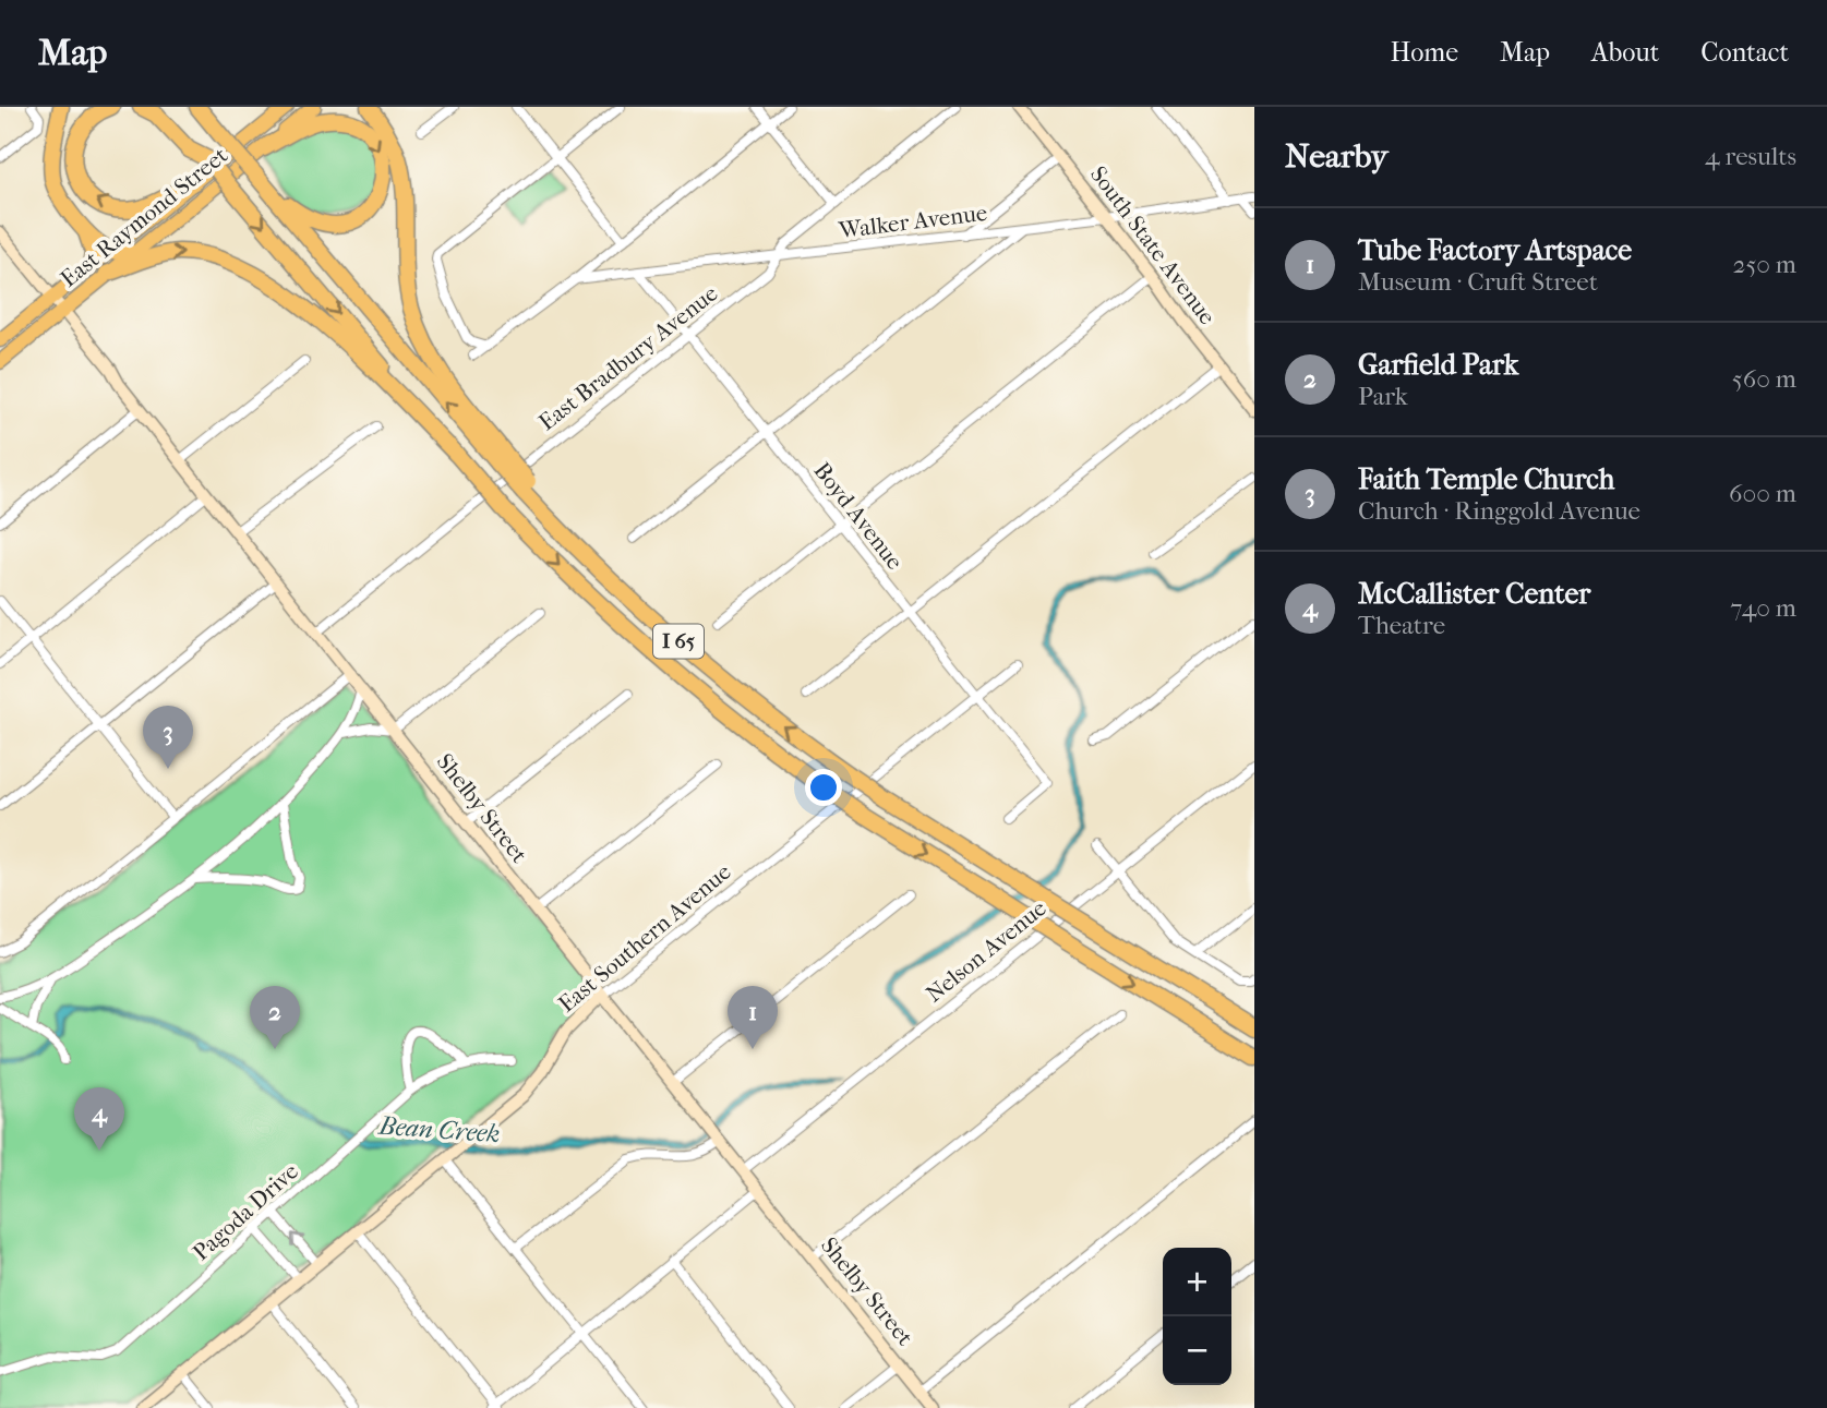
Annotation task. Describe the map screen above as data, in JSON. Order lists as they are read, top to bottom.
{
  "streets": {
    "highway": ["I 65"],
    "main road": [
      "East Raymond Street",
      "South State Avenue",
      "Shelby Street",
      "East Southern Avenue"
    ],
    "street": [
      "Walker Avenue",
      "East Bradbury Avenue",
      "Boyd Avenue",
      "Nelson Avenue",
      "Pagoda Drive"
    ]
  },
  "crossings": [
    ["East Raymond Street", "Shelby Street"],
    ["Walker Avenue", "South State Avenue"],
    ["Walker Avenue", "East Bradbury Avenue"],
    ["Walker Avenue", "Boyd Avenue"],
    ["East Bradbury Avenue", "Boyd Avenue"],
    ["East Bradbury Avenue", "Shelby Street"],
    ["Boyd Avenue", "East Southern Avenue"],
    ["Shelby Street", "East Southern Avenue"],
    ["Shelby Street", "Nelson Avenue"]
  ],
  "water": ["Bean Creek"],
  "page": {
    "header": "Map",
    "nav": [
      "Home",
      "Map",
      "About",
      "Contact"
    ],
    "heading": ["Nearby", "4 results"],
    "list": [
      {
        "mark": "1",
        "name": "Tube Factory Artspace",
        "note": "Museum · Cruft Street",
        "value": "250 m"
      },
      {
        "mark": "2",
        "name": "Garfield Park",
        "note": "Park",
        "value": "560 m"
      },
      {
        "mark": "3",
        "name": "Faith Temple Church",
        "note": "Church · Ringgold Avenue",
        "value": "600 m"
      },
      {
        "mark": "4",
        "name": "McCallister Center",
        "note": "Theatre",
        "value": "740 m"
      }
    ],
    "pins": [
      "3",
      "1",
      "2",
      "4"
    ],
    "map_buttons": ["+", "−"]
  }
}
